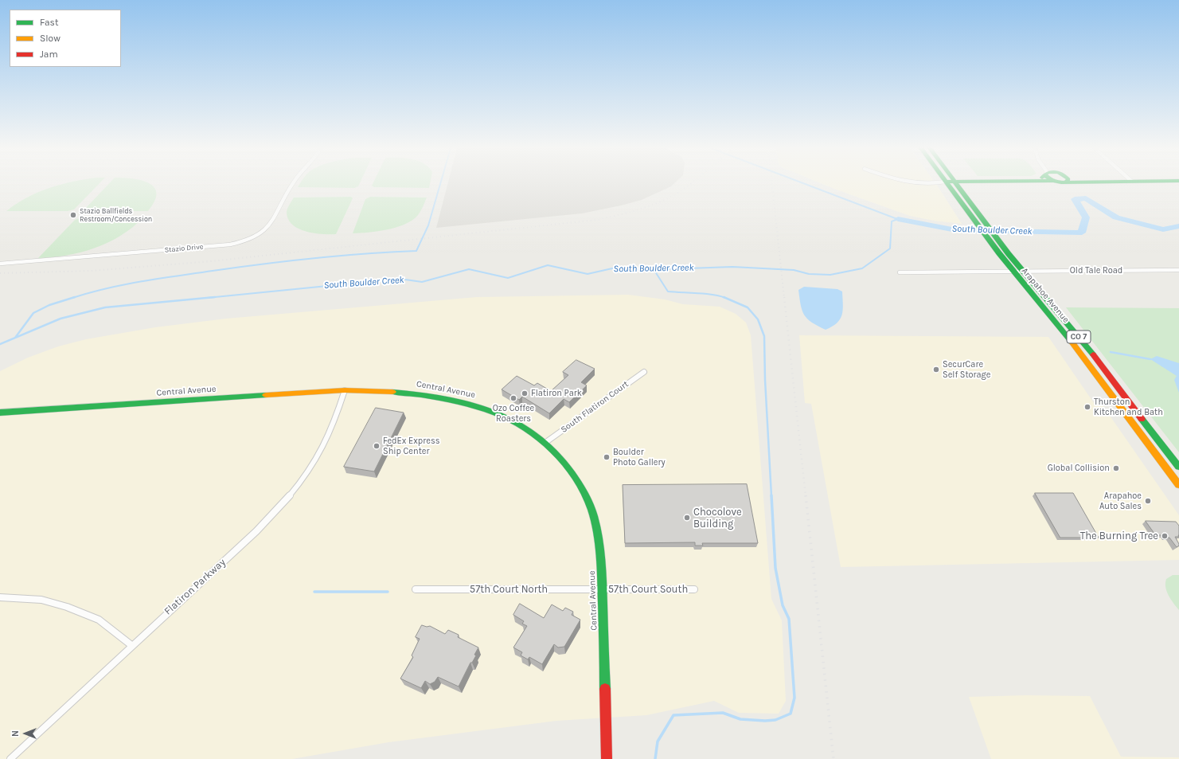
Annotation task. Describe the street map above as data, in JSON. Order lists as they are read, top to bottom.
{
  "streets": {
    "street": [
      "Stazio Drive",
      "Old Tale Road",
      "Arapahoe Avenue",
      "CO 7",
      "Central Avenue",
      "South Flatiron Court",
      "Flatiron Parkway",
      "57th Court North",
      "57th Court South"
    ]
  },
  "crossings": [
    ["Old Tale Road", "Arapahoe Avenue"],
    ["Central Avenue", "South Flatiron Court"],
    ["Central Avenue", "Flatiron Parkway"],
    ["Central Avenue", "57th Court North"],
    ["Central Avenue", "57th Court South"],
    ["57th Court North", "57th Court South"]
  ],
  "water": ["South Boulder Creek"],
  "places": [
    "Stazio Ballfields Restroom/Concession",
    "SecurCare Self Storage",
    "Flatiron Park",
    "Ozo Coffee Roasters",
    "Thurston Kitchen and Bath",
    "FedEx Express Ship Center",
    "Boulder Photo Gallery",
    "Global Collision",
    "Arapahoe Auto Sales",
    "Chocolove Building",
    "The Burning Tree"
  ],
  "legend": ["Fast", "Slow", "Jam"],
  "north": "left"
}
